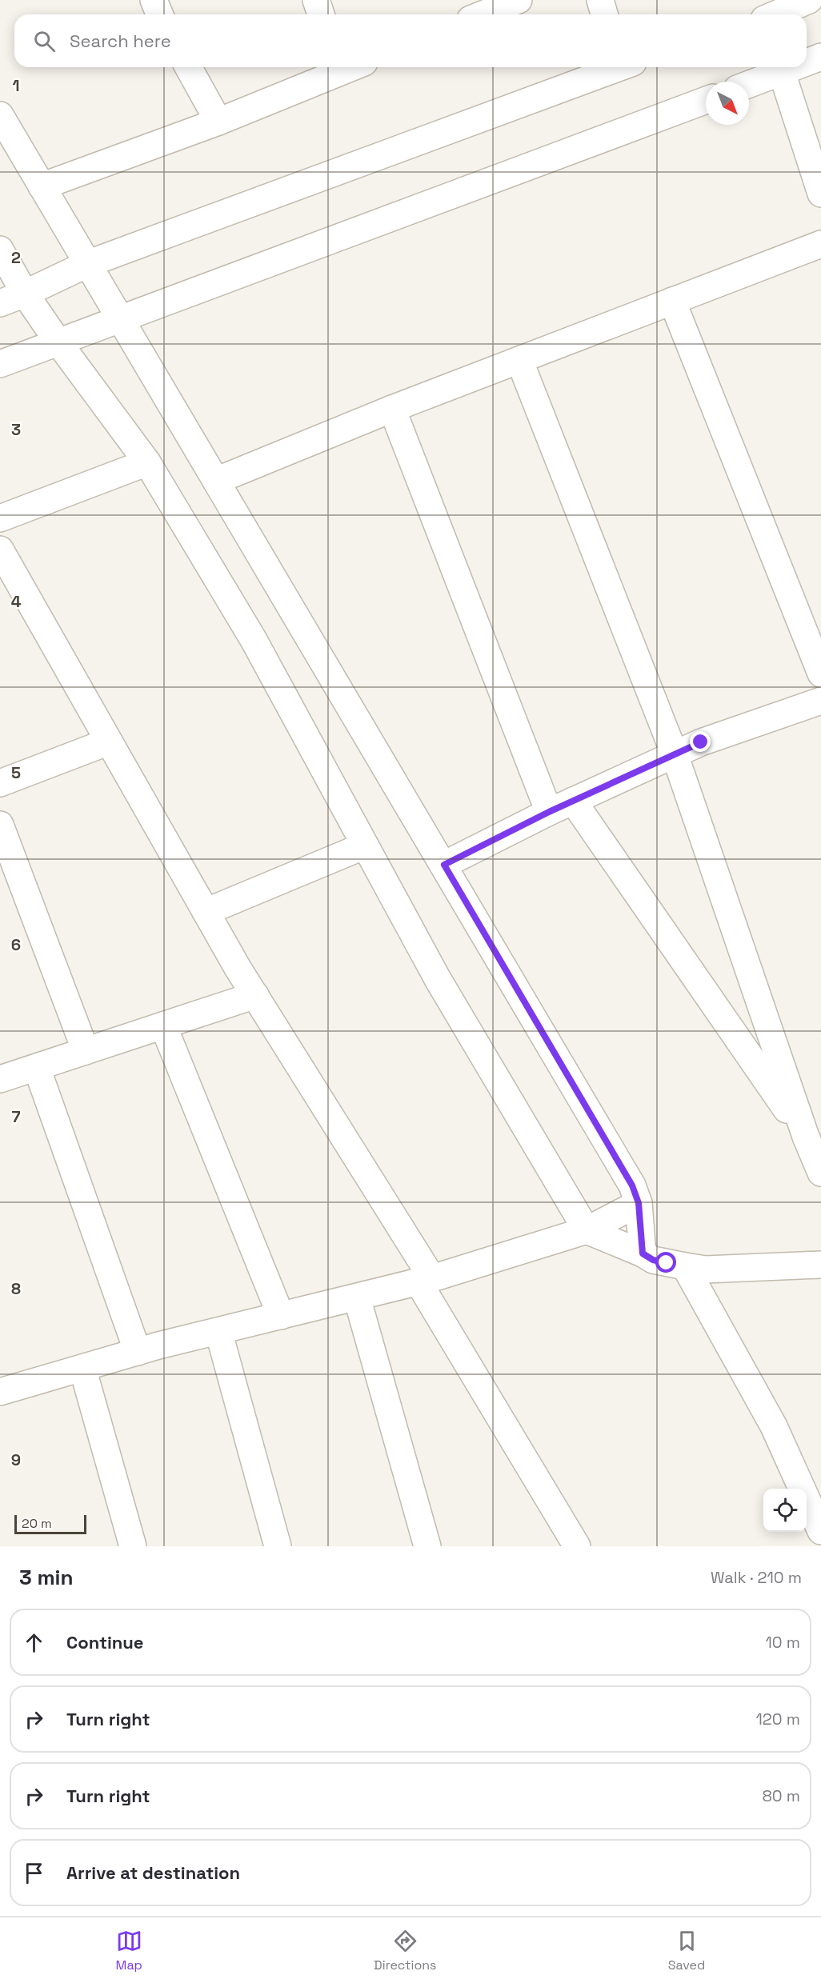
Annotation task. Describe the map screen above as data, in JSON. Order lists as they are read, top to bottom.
{
  "scale_bar": "20 m",
  "north": "bottom right",
  "page": {
    "search": "Search here",
    "scale": "20 m",
    "heading": ["3 min", "Walk · 210 m"],
    "list": [
      ["Continue", "10 m"],
      ["Turn right", "120 m"],
      ["Turn right", "80 m"],
      "Arrive at destination"
    ],
    "nav": ["Map", "Directions", "Saved"]
  },
  "grid": {
    "rows": [
      "1",
      "2",
      "3",
      "4",
      "5",
      "6",
      "7",
      "8",
      "9"
    ]
  }
}
